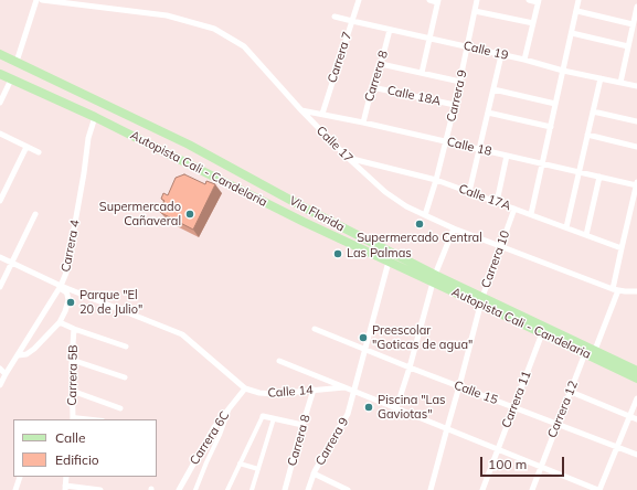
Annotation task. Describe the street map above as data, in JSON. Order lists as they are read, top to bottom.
{
  "streets": {
    "main road": ["Autopista Cali - Candelaria", "Via Florida"],
    "street": [
      "Calle 19",
      "Carrera 7",
      "Carrera 8",
      "Calle 18A",
      "Carrera 9",
      "Calle 17",
      "Calle 18",
      "Calle 17A",
      "Carrera 4",
      "Carrera 10",
      "Carrera 5B",
      "Calle 14",
      "Calle 15",
      "Carrera 11",
      "Carrera 12",
      "Carrera 6C"
    ]
  },
  "crossings": [
    ["Calle 19", "Carrera 7"],
    ["Calle 19", "Carrera 8"],
    ["Calle 19", "Carrera 9"],
    ["Carrera 7", "Calle 18"],
    ["Carrera 8", "Calle 18A"],
    ["Carrera 8", "Calle 18"],
    ["Carrera 8", "Calle 14"],
    ["Calle 18A", "Carrera 9"],
    ["Carrera 9", "Calle 17"],
    ["Carrera 9", "Calle 18"],
    ["Carrera 9", "Calle 17A"],
    ["Carrera 9", "Calle 14"],
    ["Calle 17", "Calle 18"],
    ["Calle 17", "Calle 17A"],
    ["Calle 17", "Carrera 10"],
    ["Autopista Cali - Candelaria", "Via Florida"],
    ["Autopista Cali - Candelaria", "Carrera 4"],
    ["Autopista Cali - Candelaria", "Carrera 10"],
    ["Autopista Cali - Candelaria", "Carrera 11"],
    ["Autopista Cali - Candelaria", "Carrera 12"],
    ["Calle 17A", "Carrera 10"],
    ["Carrera 4", "Calle 14"],
    ["Carrera 10", "Calle 14"],
    ["Carrera 10", "Calle 15"],
    ["Calle 14", "Carrera 11"],
    ["Calle 14", "Carrera 12"],
    ["Calle 14", "Carrera 6C"],
    ["Calle 15", "Carrera 11"],
    ["Calle 15", "Carrera 12"]
  ],
  "places": [
    "Supermercado Cañaveral",
    "Supermercado Central",
    "Las Palmas",
    "Parque \"El 20 de Julio\"",
    "Preescolar \"Goticas de agua\"",
    "Piscina \"Las Gaviotas\""
  ],
  "legend": ["Calle", "Edificio"],
  "scale_bar": "100 m"
}
